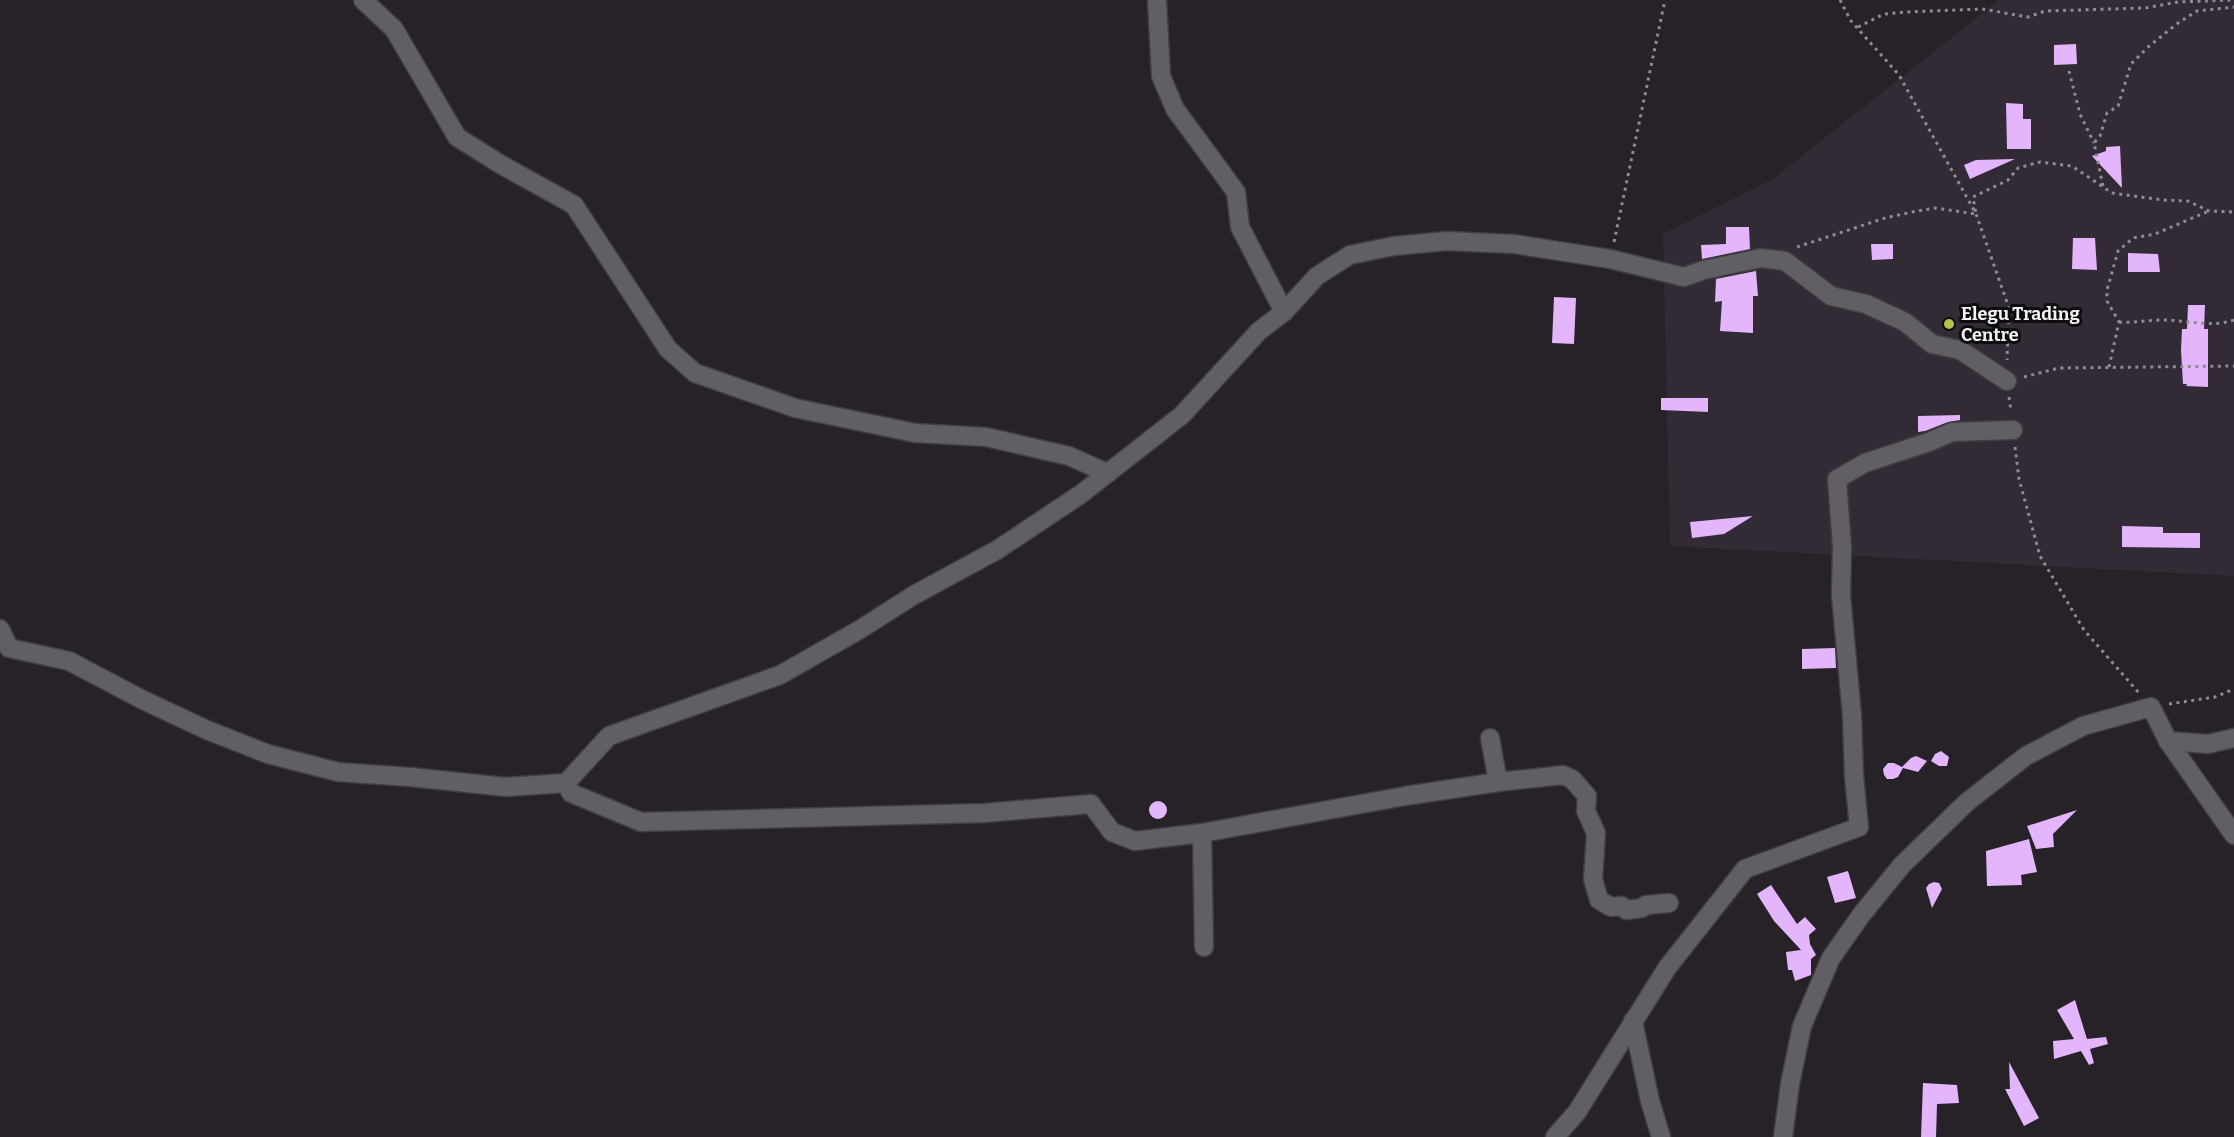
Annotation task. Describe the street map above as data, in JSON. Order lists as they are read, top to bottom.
{
  "places": ["Elegu Trading Centre"]
}
